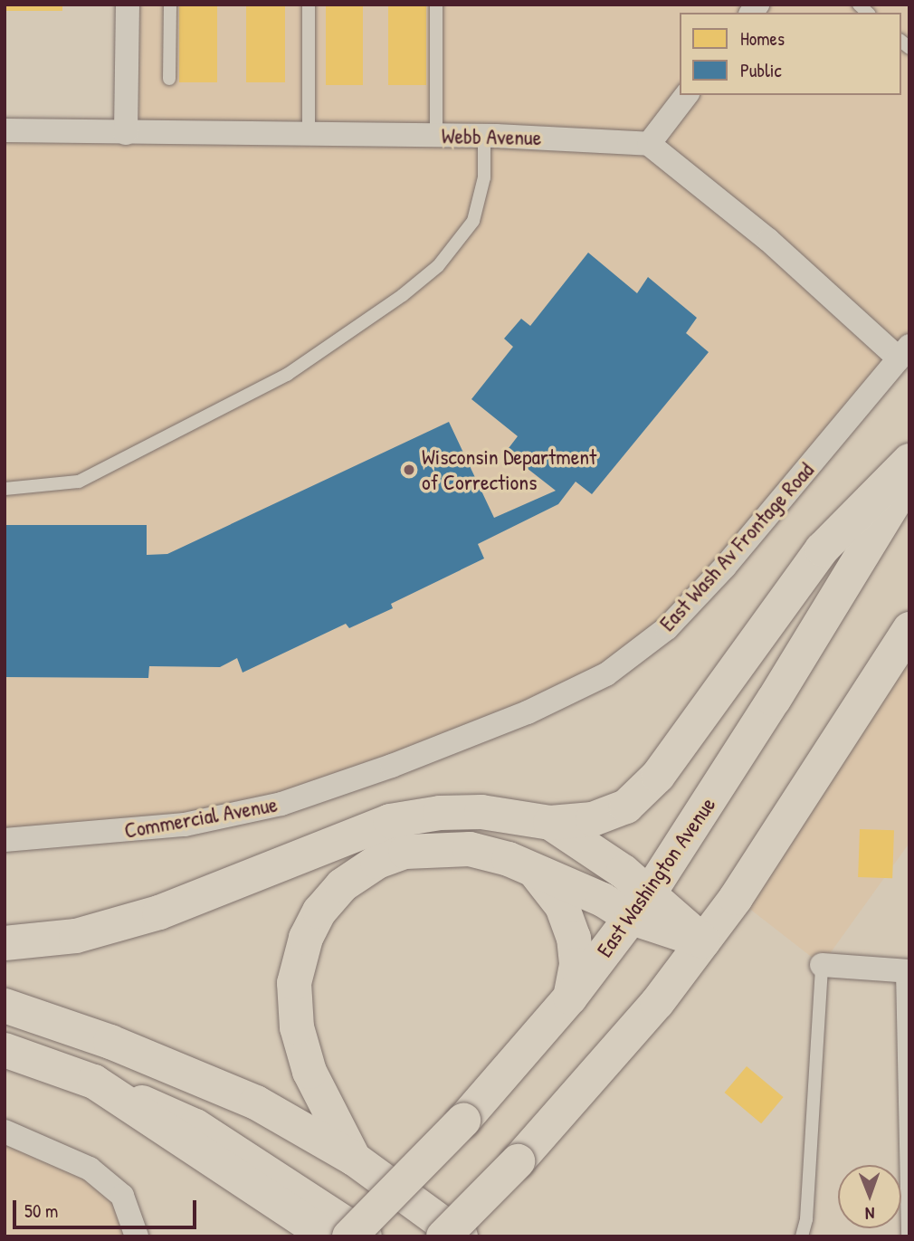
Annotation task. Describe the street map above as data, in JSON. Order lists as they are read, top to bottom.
{
  "streets": {
    "main road": ["East Washington Avenue"],
    "street": ["Webb Avenue", "East Wash Av Frontage Road", "Commercial Avenue"]
  },
  "crossings": [
    ["East Wash Av Frontage Road", "Commercial Avenue"]
  ],
  "places": ["Wisconsin Department of Corrections"],
  "legend": ["Homes", "Public"],
  "scale_bar": "50 m",
  "north": "bottom"
}
